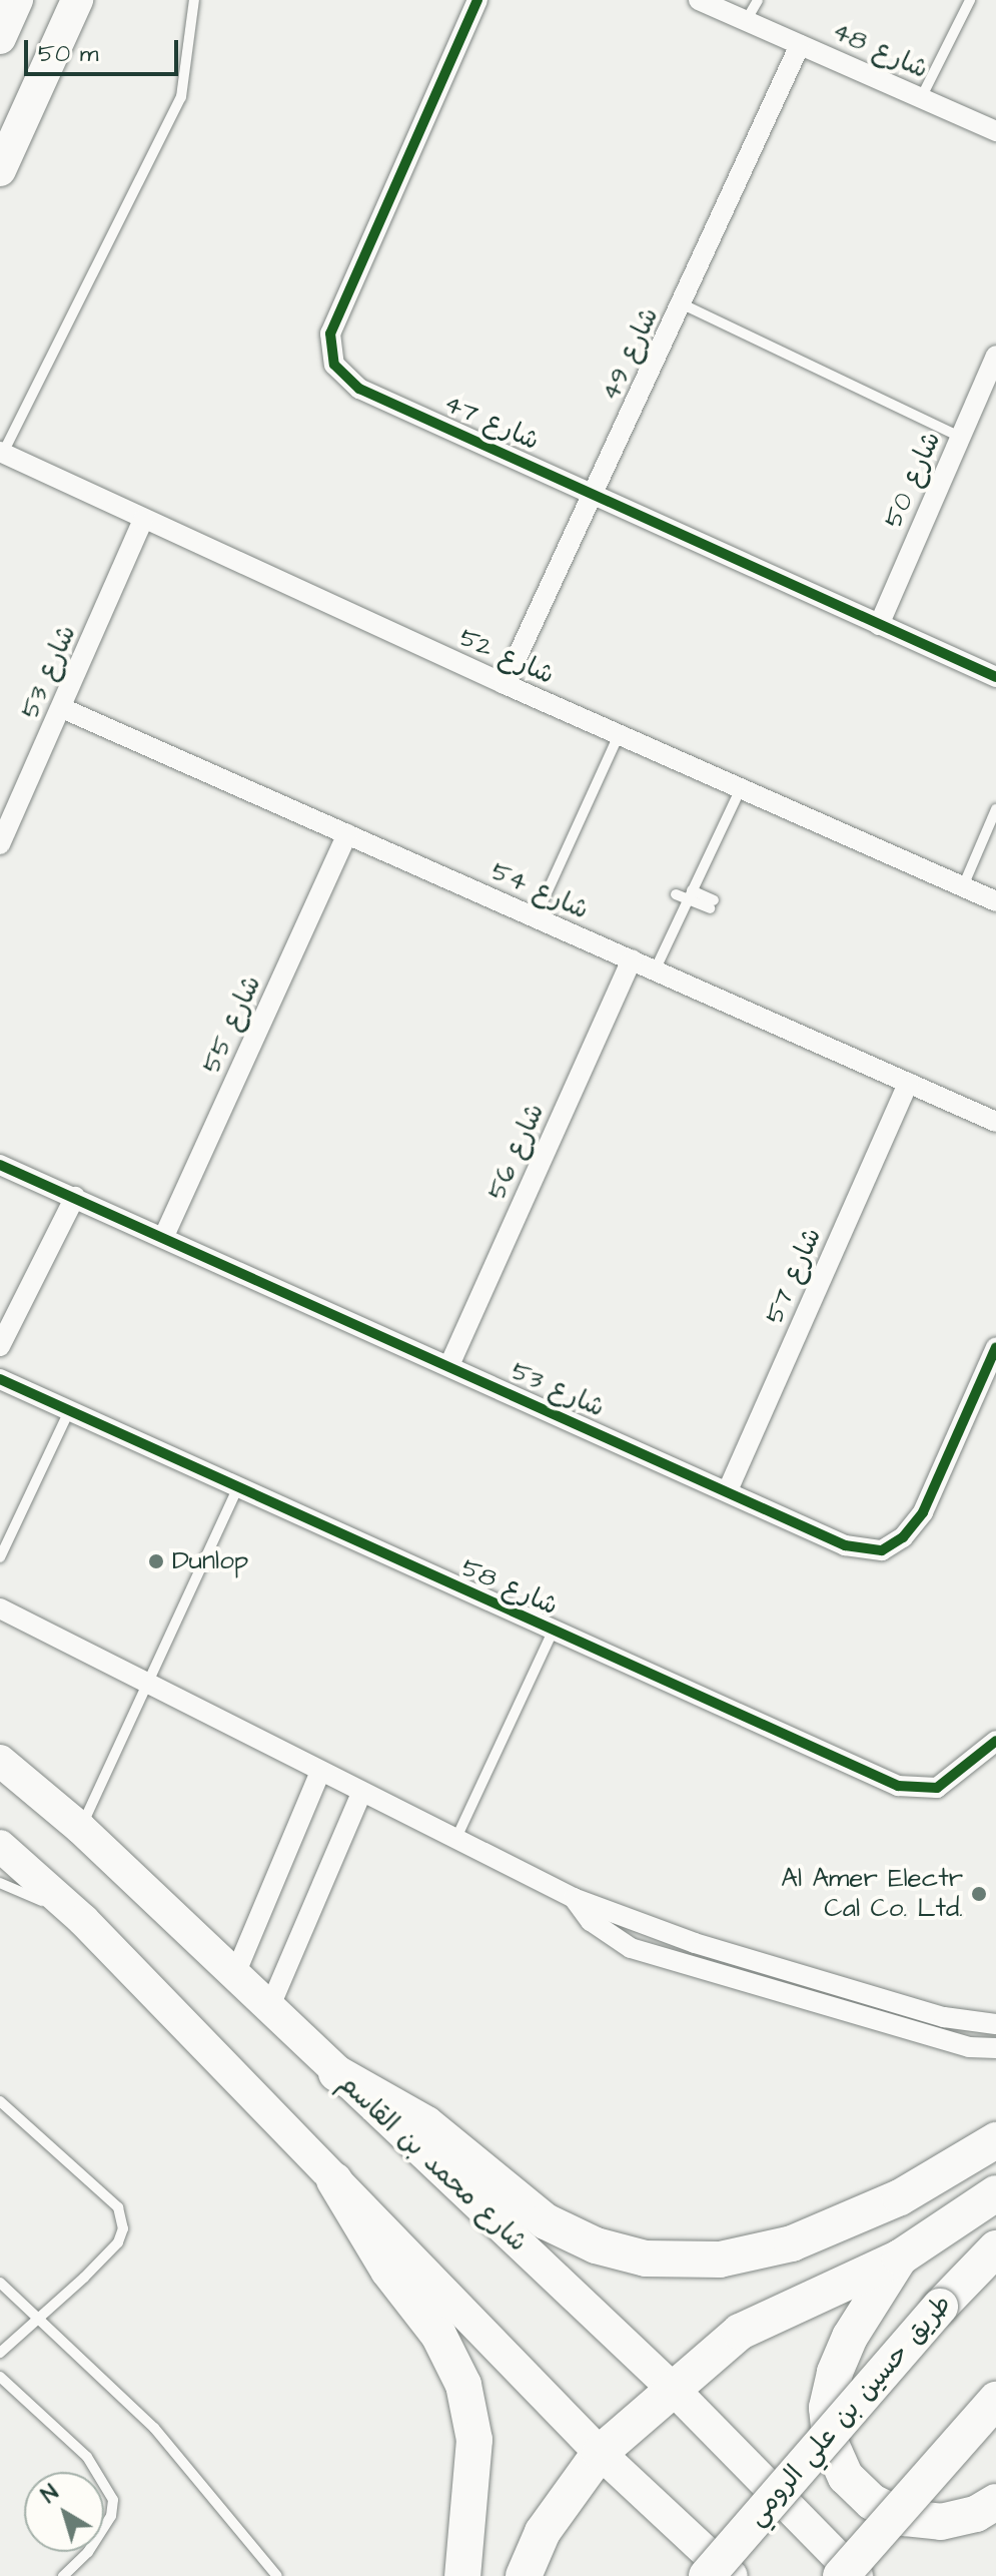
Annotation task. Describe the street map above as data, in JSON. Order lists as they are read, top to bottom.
{
  "streets": {
    "highway": ["طريق حسين بن علي الرومي"],
    "main road": ["شارع محمد بن القاسم"],
    "street": [
      "شارع 48",
      "شارع 49",
      "شارع 47",
      "شارع 50",
      "شارع 52",
      "شارع 53",
      "شارع 54",
      "شارع 55",
      "شارع 56",
      "شارع 57",
      "شارع 58"
    ]
  },
  "crossings": [
    ["شارع 48", "شارع 49"],
    ["شارع 49", "شارع 47"],
    ["شارع 49", "شارع 52"],
    ["شارع 47", "شارع 50"],
    ["شارع 52", "شارع 53"],
    ["شارع 53", "شارع 54"],
    ["شارع 53", "شارع 55"],
    ["شارع 53", "شارع 56"],
    ["شارع 53", "شارع 57"],
    ["شارع 54", "شارع 55"],
    ["شارع 54", "شارع 56"],
    ["شارع 54", "شارع 57"]
  ],
  "places": ["Dunlop", "Al Amer Electr Cal Co. Ltd."],
  "scale_bar": "50 m",
  "north": "top left"
}
